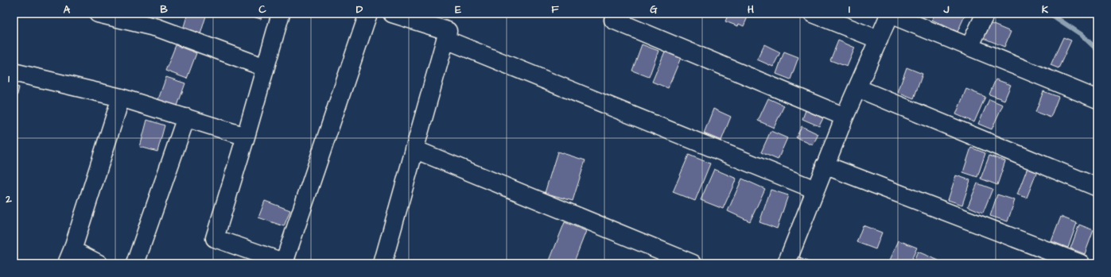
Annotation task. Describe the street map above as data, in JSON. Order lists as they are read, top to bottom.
{
  "grid": {
    "columns": [
      "A",
      "B",
      "C",
      "D",
      "E",
      "F",
      "G",
      "H",
      "I",
      "J",
      "K"
    ],
    "rows": ["1", "2"]
  }
}
